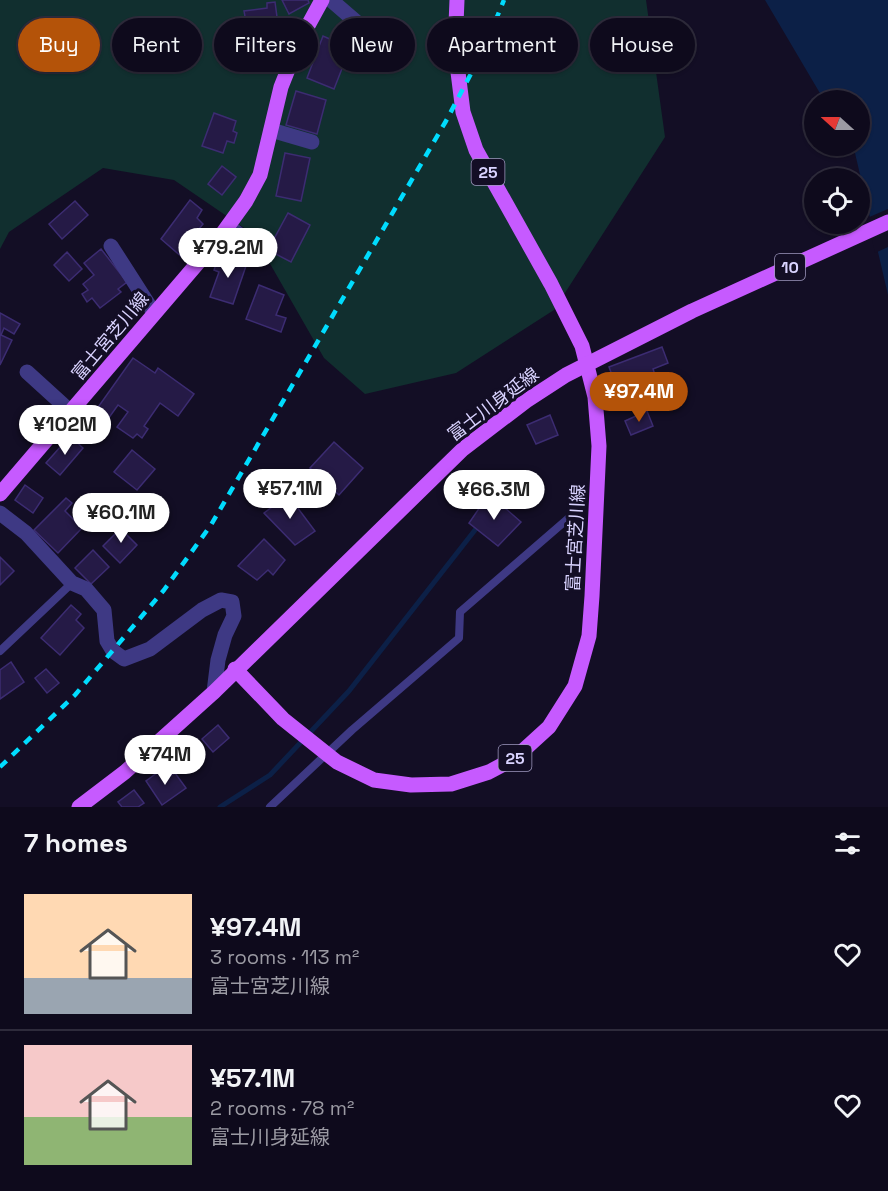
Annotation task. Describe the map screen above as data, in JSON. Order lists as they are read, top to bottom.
{
  "streets": {
    "main road": [
      "25",
      "10",
      "富士宮芝川線",
      "富士川身延線"
    ]
  },
  "crossings": [
    ["富士宮芝川線", "富士川身延線"]
  ],
  "north": "left",
  "page": {
    "chip": [
      "Buy",
      "Rent",
      "Filters",
      "New",
      "Apartment",
      "House"
    ],
    "price": [
      "¥79.2M",
      "¥97.4M",
      "¥102M",
      "¥57.1M",
      "¥66.3M",
      "¥60.1M",
      "¥74M"
    ],
    "heading": "7 homes",
    "list": [
      {
        "name": "¥97.4M",
        "note": "3 rooms · 113 m² · 富士宮芝川線"
      },
      {
        "name": "¥57.1M",
        "note": "2 rooms · 78 m² · 富士川身延線"
      }
    ]
  }
}
